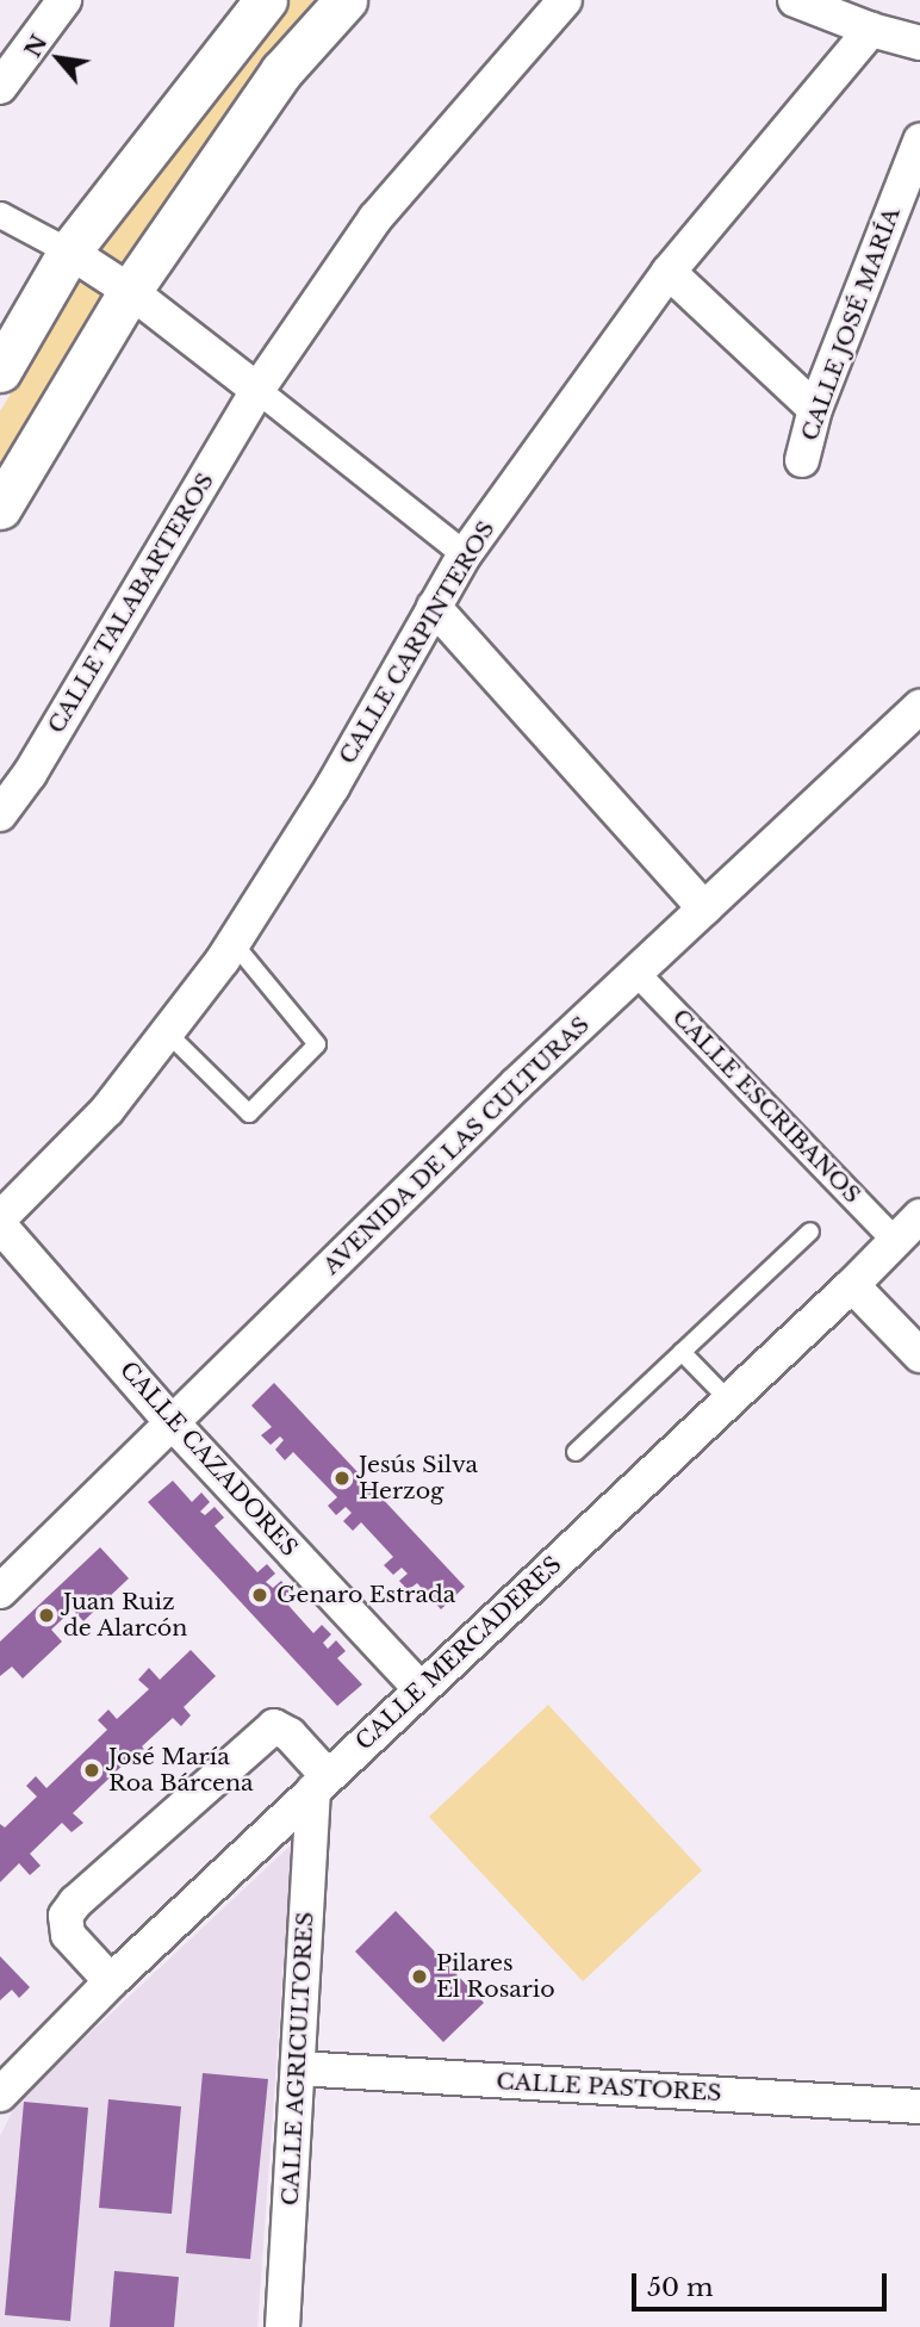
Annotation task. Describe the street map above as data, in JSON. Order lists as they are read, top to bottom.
{
  "streets": {
    "street": [
      "CALLE JOSÉ MARÍA",
      "CALLE TALABARTEROS",
      "CALLE CARPINTEROS",
      "CALLE ESCRIBANOS",
      "AVENIDA DE LAS CULTURAS",
      "CALLE CAZADORES",
      "CALLE MERCADERES",
      "CALLE AGRICULTORES",
      "CALLE PASTORES"
    ]
  },
  "crossings": [
    ["CALLE ESCRIBANOS", "AVENIDA DE LAS CULTURAS"],
    ["CALLE ESCRIBANOS", "CALLE MERCADERES"],
    ["AVENIDA DE LAS CULTURAS", "CALLE CAZADORES"],
    ["CALLE CAZADORES", "CALLE MERCADERES"],
    ["CALLE MERCADERES", "CALLE AGRICULTORES"],
    ["CALLE AGRICULTORES", "CALLE PASTORES"]
  ],
  "places": [
    "Jesús Silva Herzog",
    "Genaro Estrada",
    "Juan Ruiz de Alarcón",
    "José María Roa Bárcena",
    "Pilares El Rosario"
  ],
  "scale_bar": "50 m",
  "north": "top left"
}
